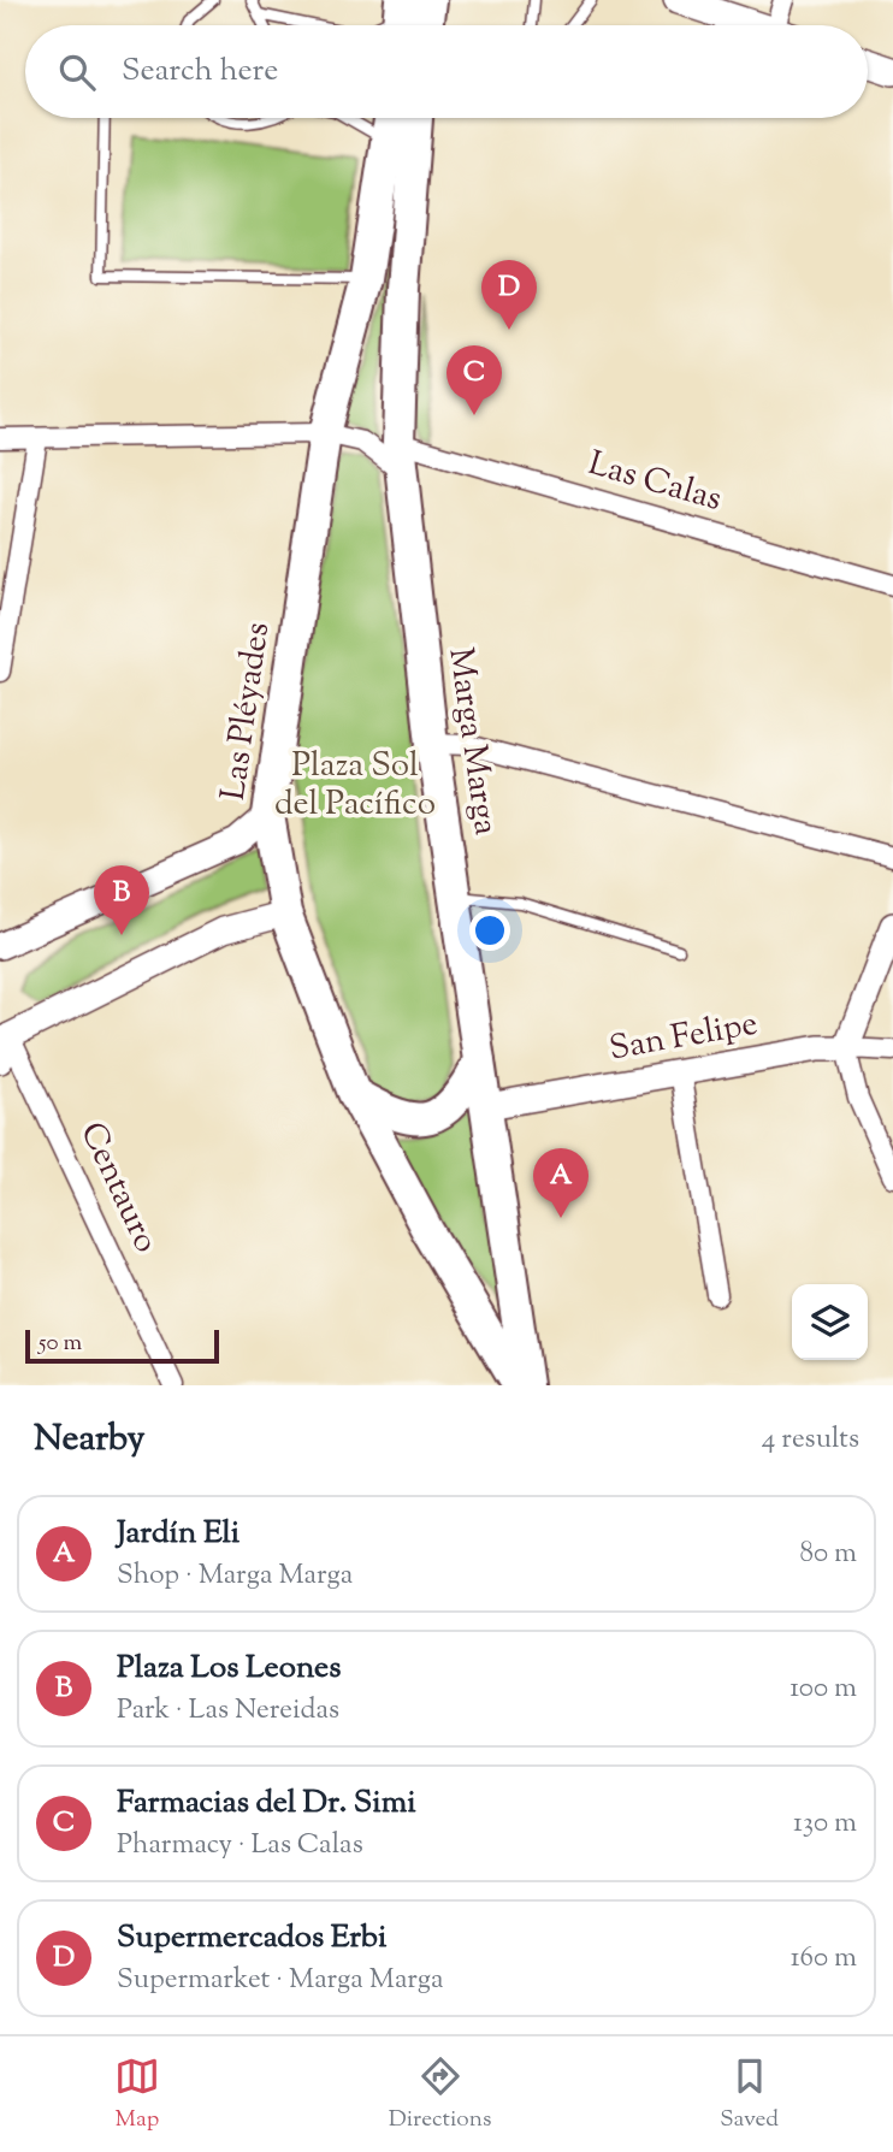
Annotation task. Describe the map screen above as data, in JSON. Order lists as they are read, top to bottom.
{
  "streets": {
    "main road": ["Las Pléyades", "Marga Marga"],
    "street": ["Las Calas", "San Felipe", "Centauro"]
  },
  "crossings": [
    ["Las Calas", "Marga Marga"],
    ["Marga Marga", "San Felipe"]
  ],
  "parks": ["Plaza Sol del Pacífico"],
  "scale_bar": "50 m",
  "page": {
    "search": "Search here",
    "pins": [
      "D",
      "C",
      "B",
      "A"
    ],
    "scale": "50 m",
    "heading": ["Nearby", "4 results"],
    "list": [
      {
        "mark": "A",
        "name": "Jardín Eli",
        "note": "Shop · Marga Marga",
        "value": "80 m"
      },
      {
        "mark": "B",
        "name": "Plaza Los Leones",
        "note": "Park · Las Nereidas",
        "value": "100 m"
      },
      {
        "mark": "C",
        "name": "Farmacias del Dr. Simi",
        "note": "Pharmacy · Las Calas",
        "value": "130 m"
      },
      {
        "mark": "D",
        "name": "Supermercados Erbi",
        "note": "Supermarket · Marga Marga",
        "value": "160 m"
      }
    ],
    "nav": ["Map", "Directions", "Saved"]
  }
}
